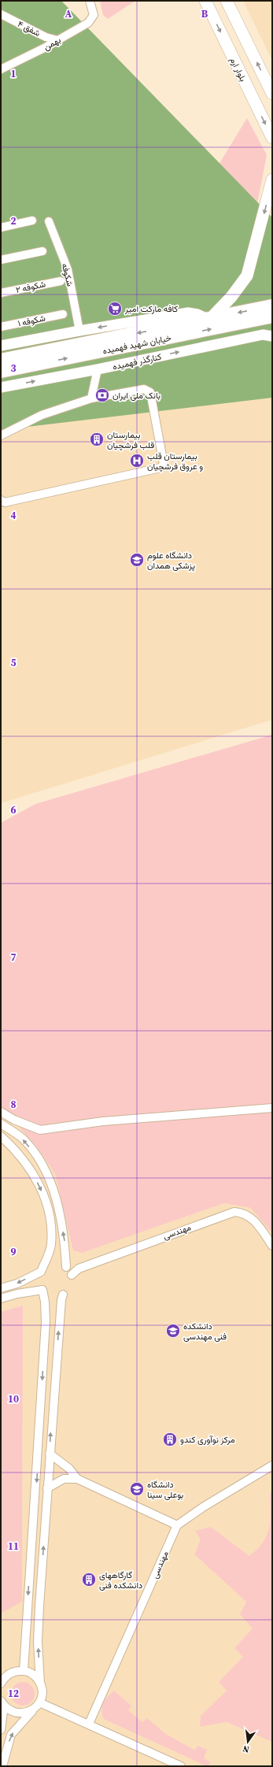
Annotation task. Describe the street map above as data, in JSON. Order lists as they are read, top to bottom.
{
  "streets": {
    "main road": ["بلوار ارم", "خیابان شهید فهمیده"],
    "street": [
      "شفق ۴",
      "بهمن",
      "شکوفه",
      "شکوفه ۲",
      "شکوفه ۱",
      "کنارگذر فهمیده",
      "مهندسی"
    ]
  },
  "crossings": [
    ["شفق ۴", "بهمن"]
  ],
  "places": {
    "supermarket": ["کافه مارکت امیر"],
    "bank": ["بانک ملی ایران"],
    "building": ["بیمارستان قلب فرشچیان", "مرکز نوآوری کندو", "گارگاههای دانشکده فنی"],
    "hospital": ["بیمارستان قلب و عروق فرشچیان"],
    "school or university": ["دانشگاه علوم پزشکی همدان", "دانشکده فنی مهندسی", "دانشگاه بوعلی سینا"]
  },
  "north": "bottom",
  "grid": {
    "columns": ["A", "B"],
    "rows": [
      "1",
      "2",
      "3",
      "4",
      "5",
      "6",
      "7",
      "8",
      "9",
      "10",
      "11",
      "12"
    ]
  }
}
